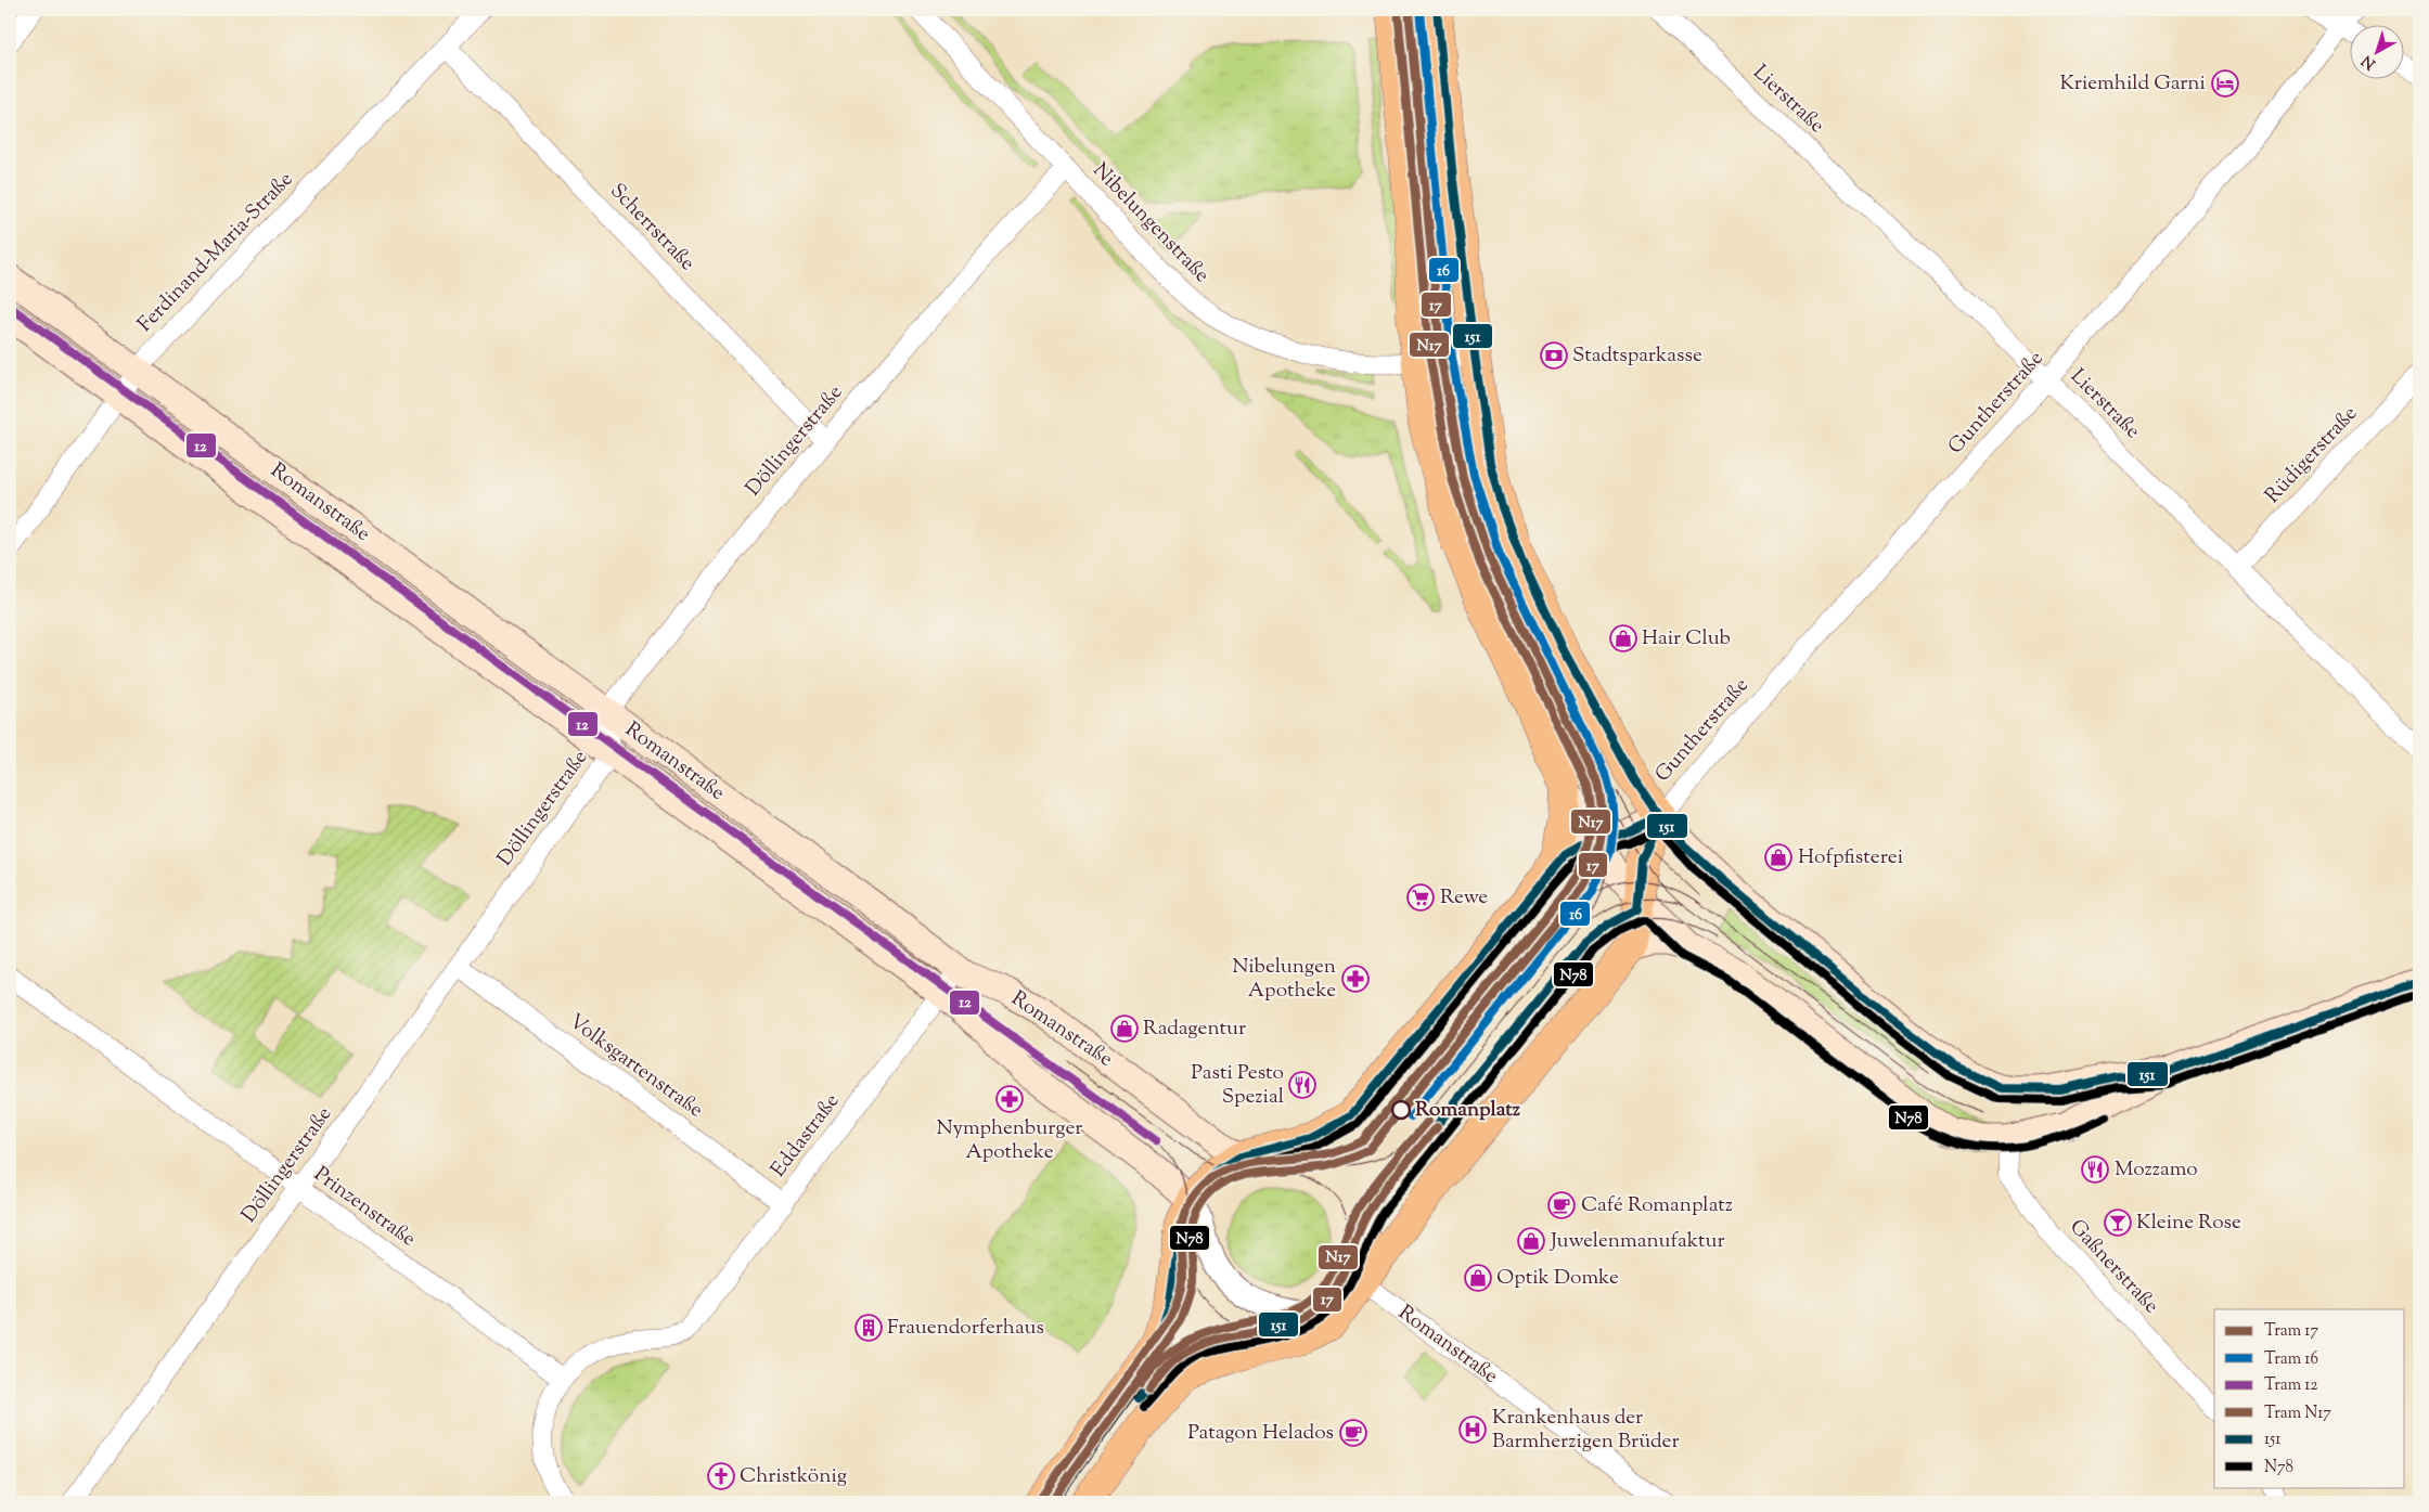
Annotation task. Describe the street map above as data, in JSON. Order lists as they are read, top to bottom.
{
  "streets": {
    "main road": ["Romanstraße"],
    "street": [
      "Lierstraße",
      "Nibelungenstraße",
      "Scherrstraße",
      "Ferdinand-Maria-Straße",
      "Guntherstraße",
      "Döllingerstraße",
      "Rüdigerstraße",
      "Volksgartenstraße",
      "Eddastraße",
      "Prinzenstraße",
      "Gaßnerstraße"
    ]
  },
  "crossings": [
    ["Lierstraße", "Guntherstraße"],
    ["Lierstraße", "Rüdigerstraße"],
    ["Nibelungenstraße", "Döllingerstraße"],
    ["Scherrstraße", "Ferdinand-Maria-Straße"],
    ["Scherrstraße", "Döllingerstraße"],
    ["Ferdinand-Maria-Straße", "Romanstraße"],
    ["Döllingerstraße", "Romanstraße"],
    ["Döllingerstraße", "Volksgartenstraße"],
    ["Döllingerstraße", "Prinzenstraße"],
    ["Romanstraße", "Eddastraße"],
    ["Volksgartenstraße", "Eddastraße"],
    ["Eddastraße", "Prinzenstraße"]
  ],
  "places": {
    "hotel": ["Kriemhild Garni"],
    "bank": ["Stadtsparkasse"],
    "shop": [
      "Hair Club",
      "Hofpfisterei",
      "Radagentur",
      "Juwelenmanufaktur",
      "Optik Domke"
    ],
    "supermarket": ["Rewe"],
    "pharmacy": ["Nibelungen Apotheke", "Nymphenburger Apotheke"],
    "restaurant": ["Pasti Pesto Spezial", "Mozzamo"],
    "other": ["Romanplatz"],
    "cafe": ["Café Romanplatz", "Patagon Helados"],
    "bar": ["Kleine Rose"],
    "building": ["Frauendorferhaus"],
    "hospital": ["Krankenhaus der Barmherzigen Brüder"],
    "church": ["Christkönig"]
  },
  "lines": [
    "tram line 17",
    "tram line 16",
    "transit line 151",
    "tram line N17",
    "tram line 12",
    "transit line N78"
  ],
  "legend": [
    "Tram 17",
    "Tram 16",
    "Tram 12",
    "Tram N17",
    "151",
    "N78"
  ],
  "north": "bottom left"
}
